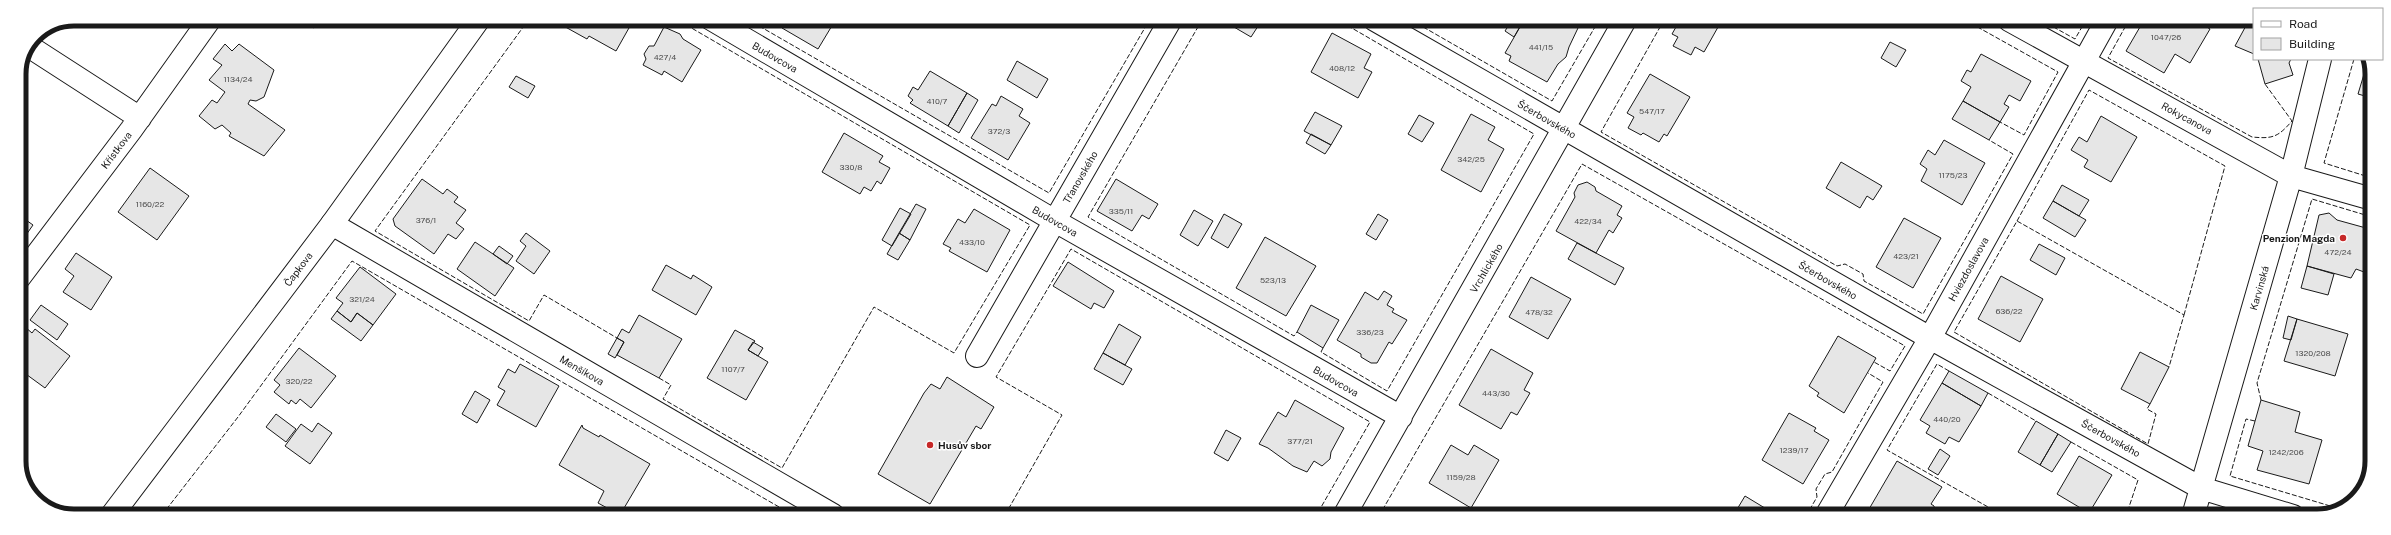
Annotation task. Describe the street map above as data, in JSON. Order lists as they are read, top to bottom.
{
  "streets": {
    "street": [
      "Budovcova",
      "Rokycanova",
      "Ščerbovského",
      "Křístkova",
      "Třanovského",
      "Vrchlického",
      "Čapkova",
      "Hviezdoslavova",
      "Karvinská",
      "Menšíkova"
    ]
  },
  "crossings": [
    ["Budovcova", "Třanovského"],
    ["Budovcova", "Vrchlického"],
    ["Rokycanova", "Hviezdoslavova"],
    ["Rokycanova", "Karvinská"],
    ["Ščerbovského", "Vrchlického"],
    ["Ščerbovského", "Hviezdoslavova"],
    ["Ščerbovského", "Karvinská"],
    ["Čapkova", "Menšíkova"]
  ],
  "places": ["Penzion Magda", "Husův sbor"],
  "house_numbers": [
    "1047/26",
    "441/15",
    "427/4",
    "408/12",
    "1134/24",
    "410/7",
    "547/17",
    "372/3",
    "342/25",
    "330/8",
    "1175/23",
    "1160/22",
    "335/11",
    "376/1",
    "422/34",
    "433/10",
    "472/24",
    "423/21",
    "523/13",
    "321/24",
    "636/22",
    "478/32",
    "336/23",
    "1320/208",
    "1107/7",
    "320/22",
    "443/30",
    "440/20",
    "377/21",
    "1239/17",
    "1242/206",
    "1159/28"
  ],
  "legend": ["Road", "Building"]
}
